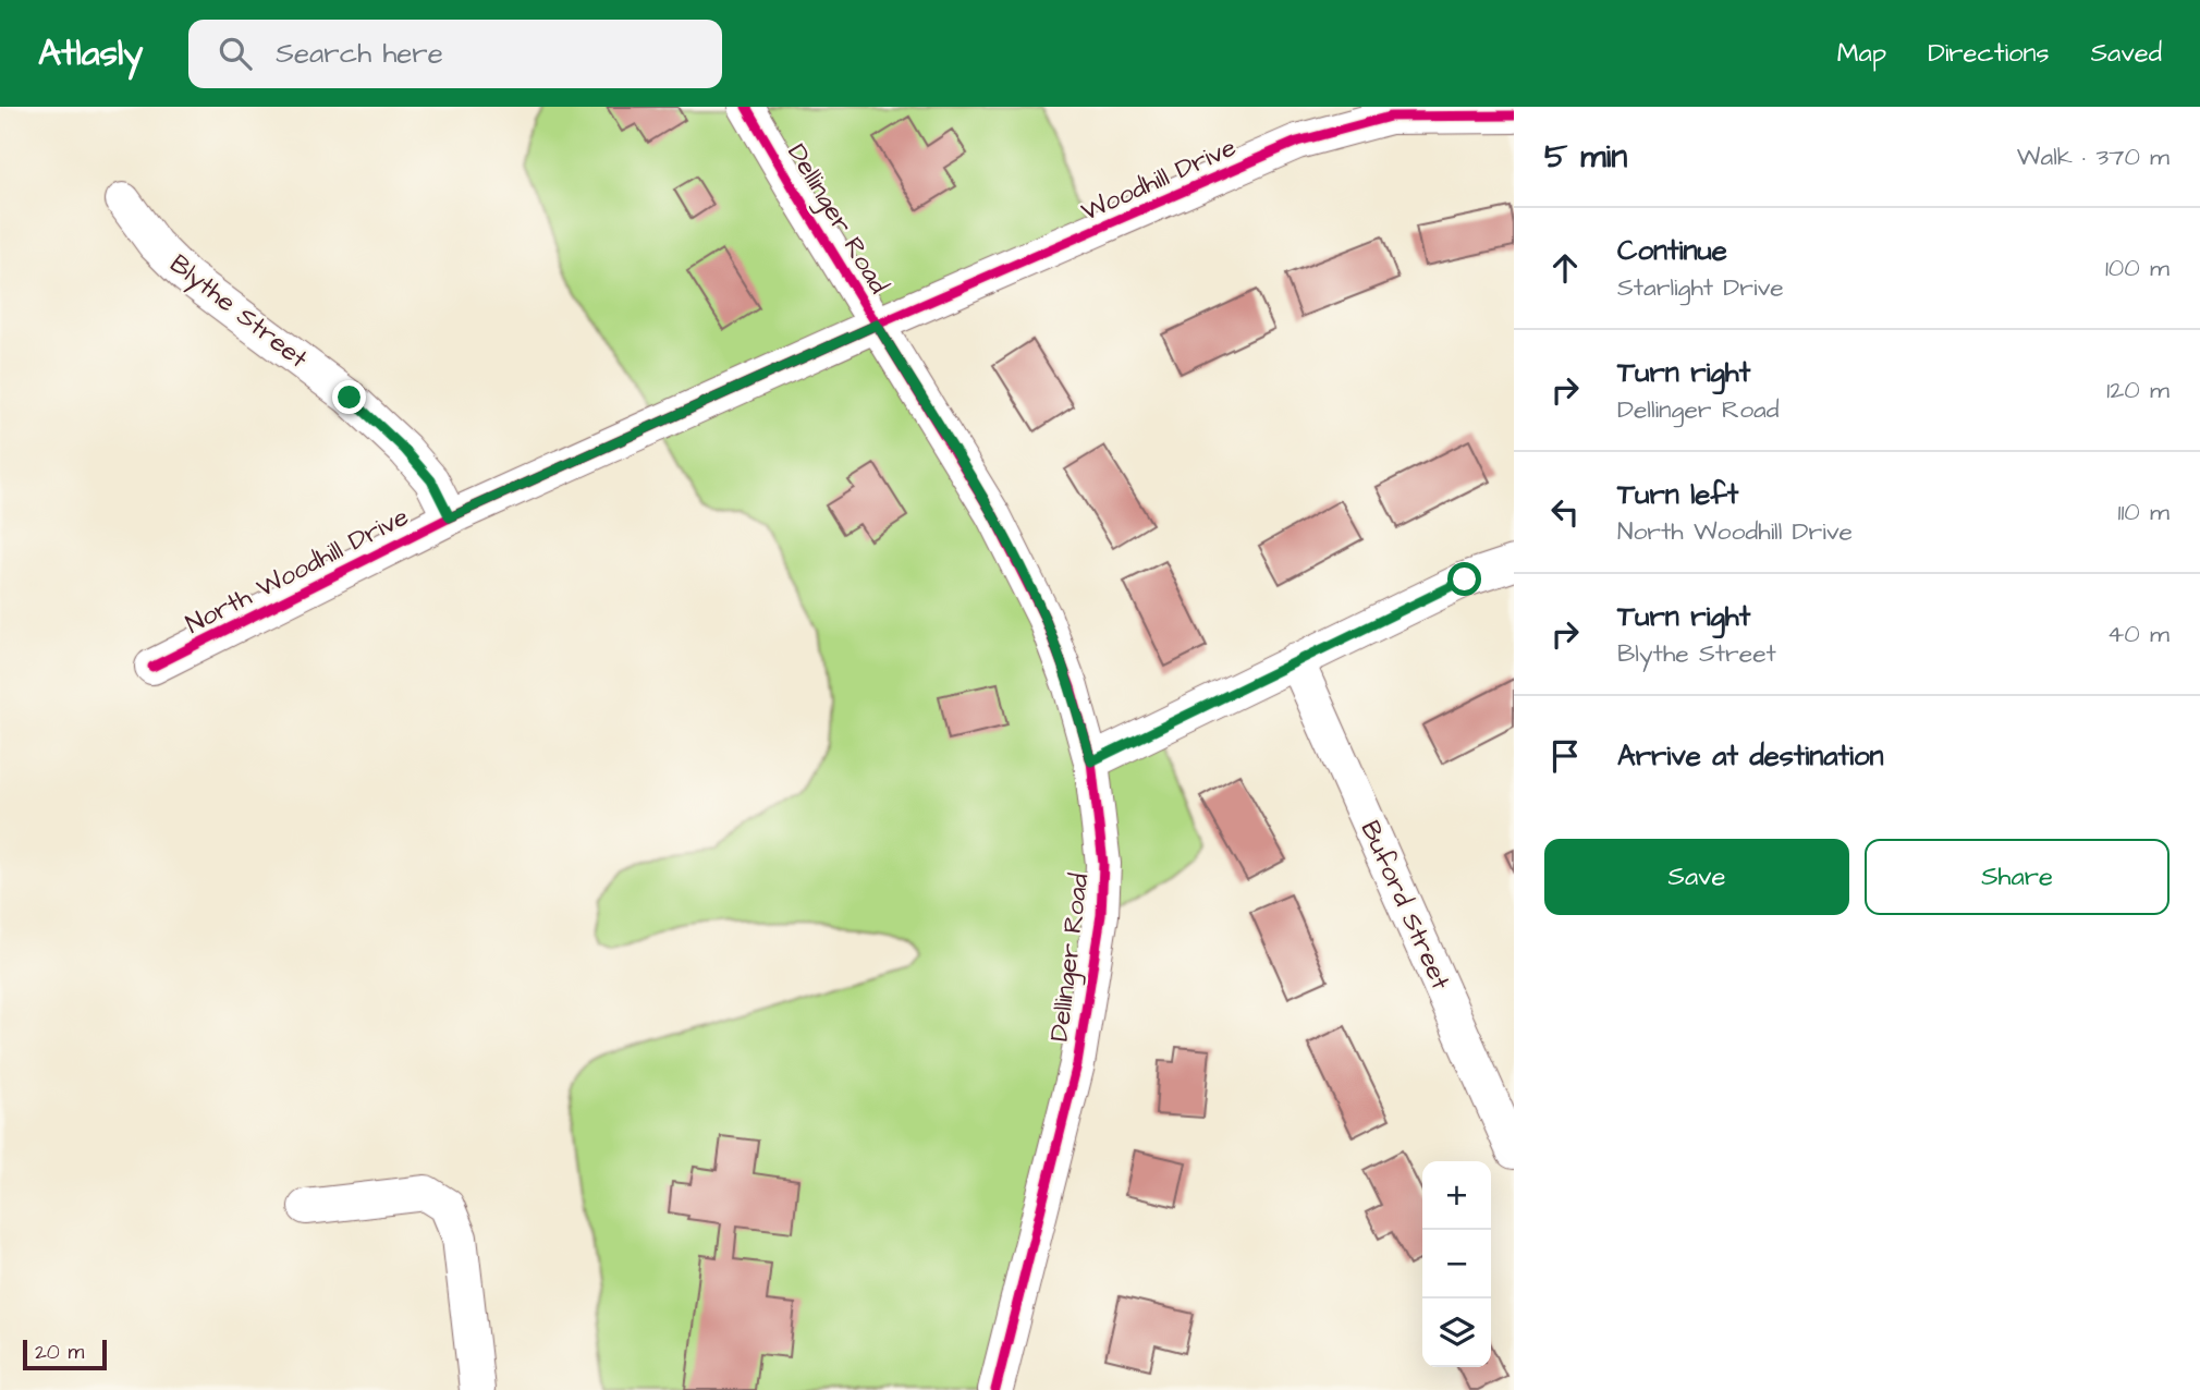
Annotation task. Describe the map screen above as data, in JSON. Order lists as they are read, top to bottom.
{
  "streets": {
    "street": [
      "Woodhill Drive",
      "Dellinger Road",
      "Blythe Street",
      "North Woodhill Drive",
      "Buford Street"
    ]
  },
  "crossings": [
    ["Woodhill Drive", "Dellinger Road"],
    ["Woodhill Drive", "North Woodhill Drive"],
    ["Dellinger Road", "North Woodhill Drive"],
    ["Blythe Street", "North Woodhill Drive"]
  ],
  "scale_bar": "20 m",
  "page": {
    "header": "Atlasly",
    "search": "Search here",
    "nav": ["Map", "Directions", "Saved"],
    "heading": ["5 min", "Walk · 370 m"],
    "list": [
      ["Continue", "Starlight Drive", "100 m"],
      ["Turn right", "Dellinger Road", "120 m"],
      ["Turn left", "North Woodhill Drive", "110 m"],
      ["Turn right", "Blythe Street", "40 m"],
      "Arrive at destination"
    ],
    "buttons": ["Save", "Share"],
    "map_buttons": ["+", "−"],
    "scale": "20 m"
  }
}
